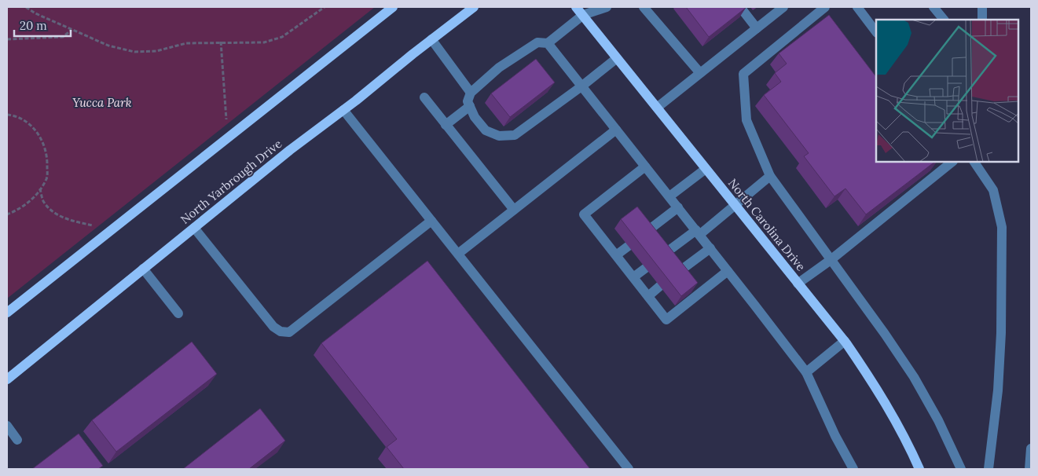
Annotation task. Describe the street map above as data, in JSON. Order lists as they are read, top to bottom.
{
  "streets": {
    "main road": ["North Yarbrough Drive", "North Carolina Drive"]
  },
  "parks": ["Yucca Park"],
  "scale_bar": "20 m"
}
